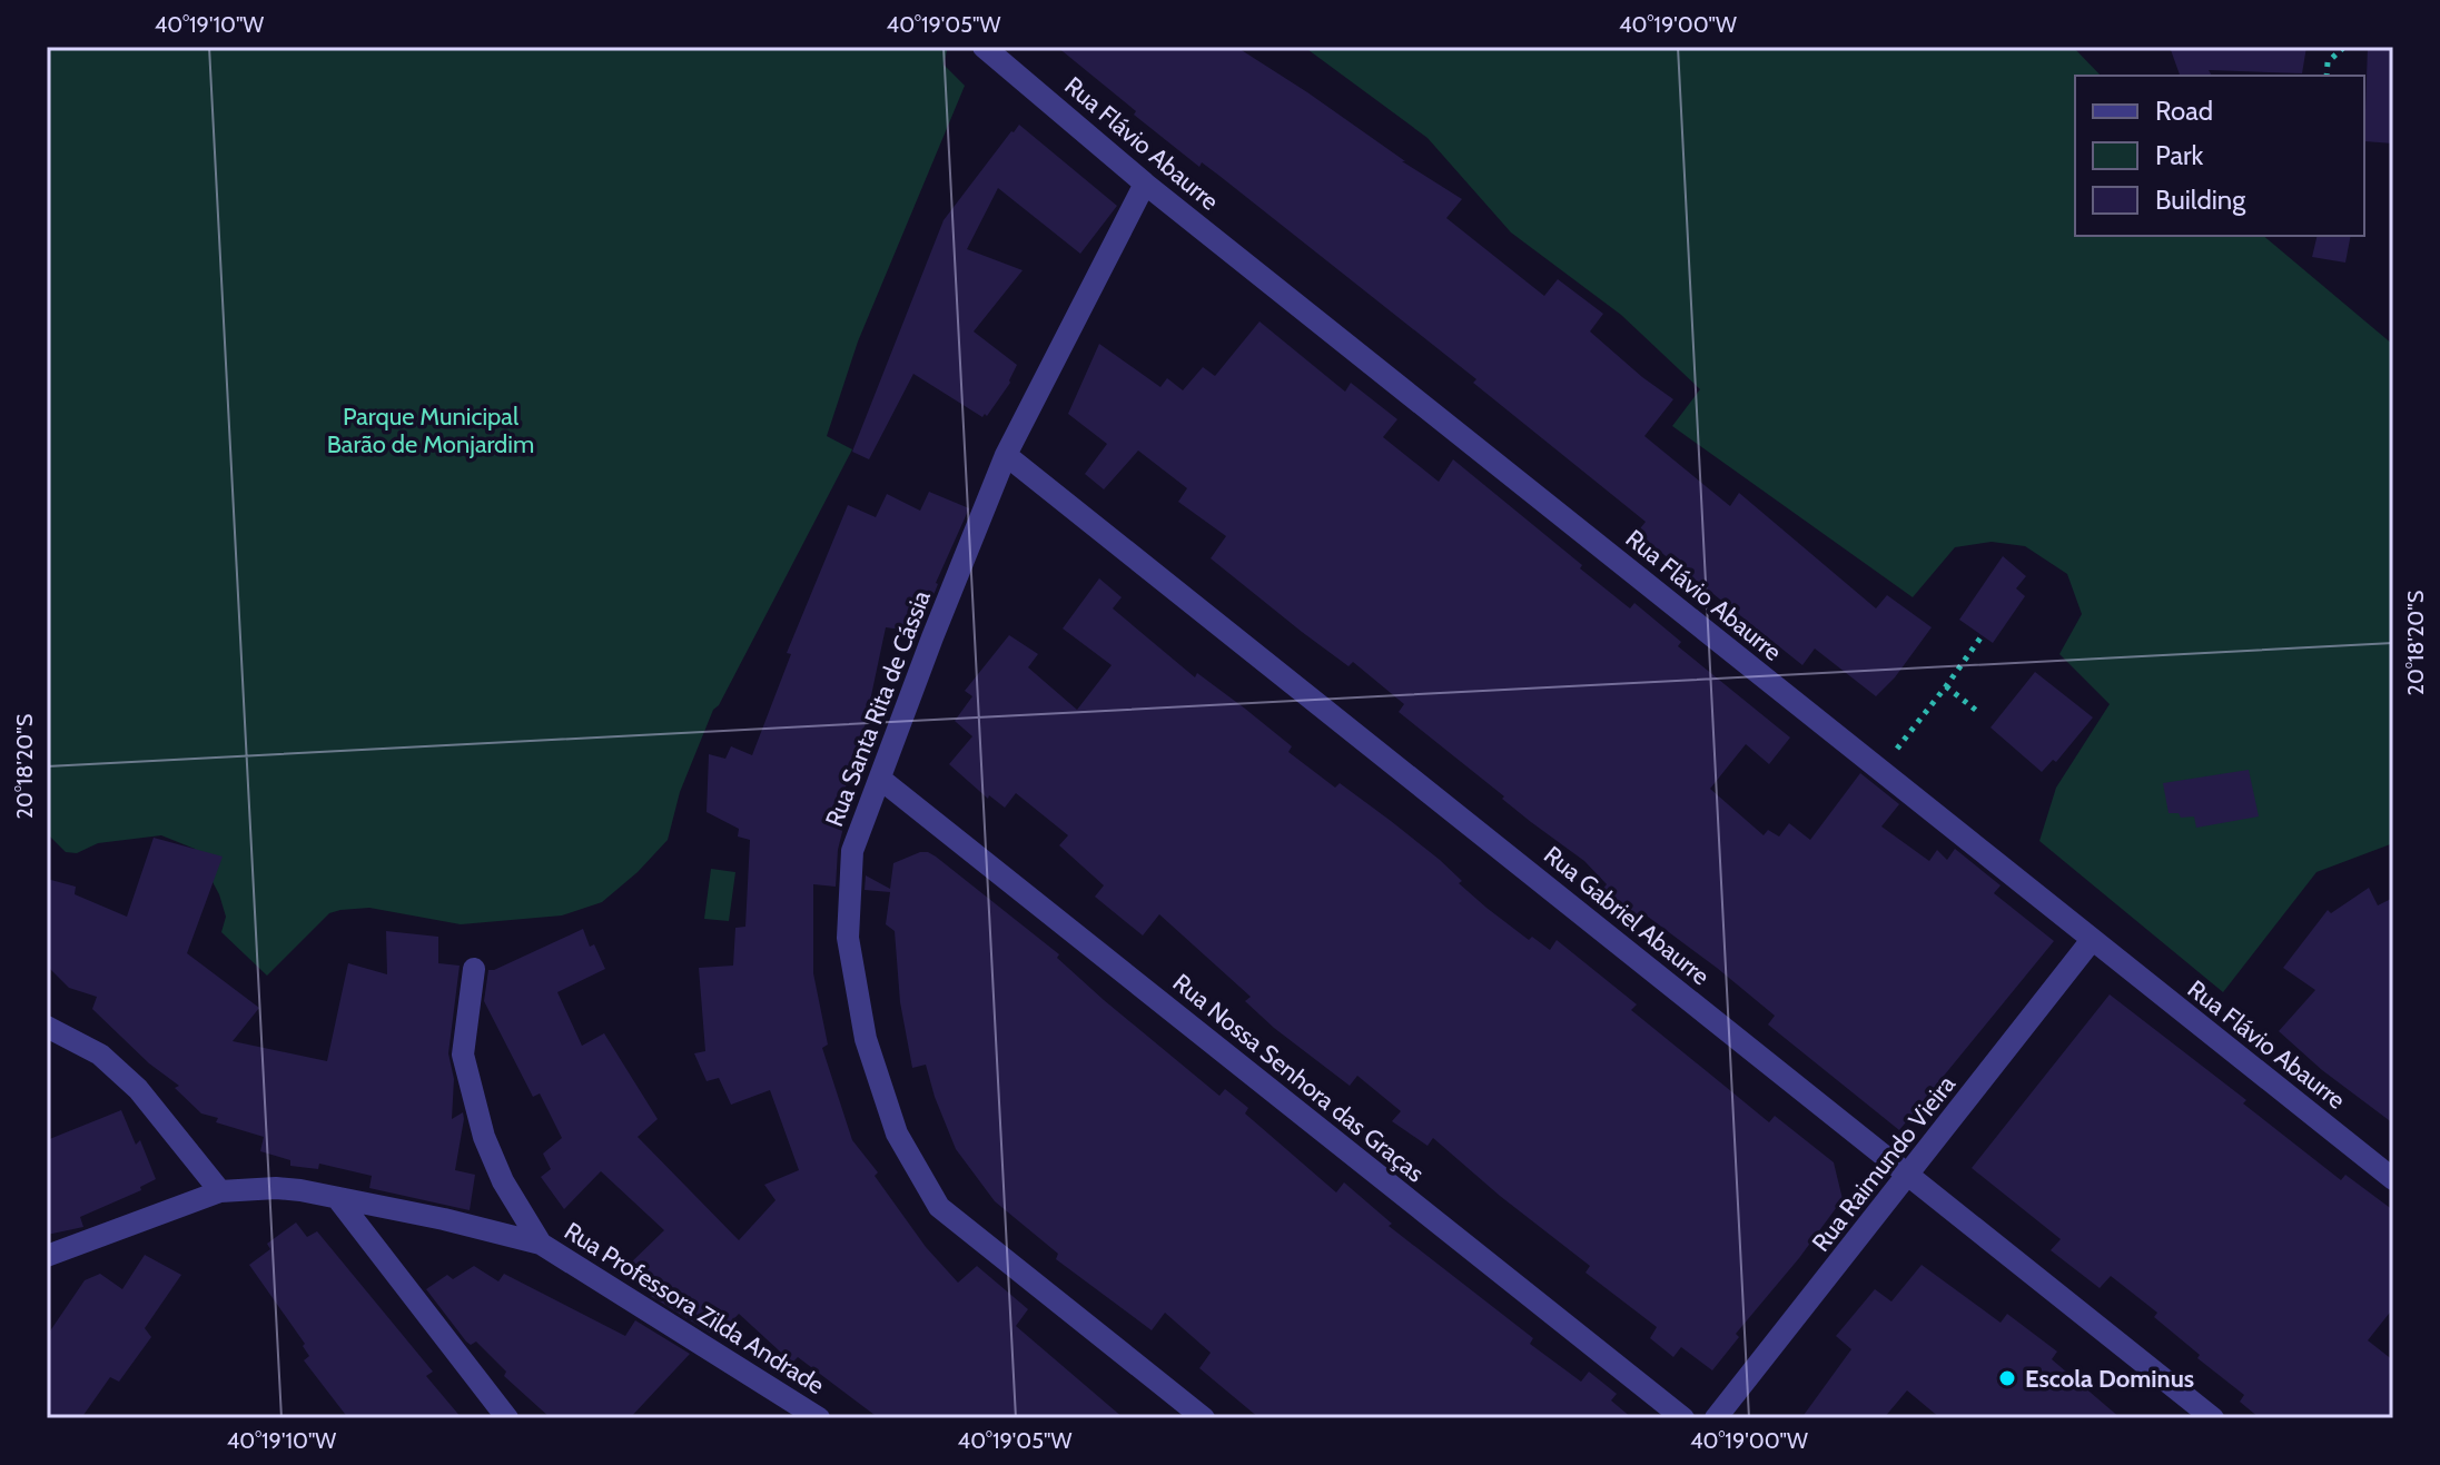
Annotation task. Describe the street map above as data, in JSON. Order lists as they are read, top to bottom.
{
  "streets": {
    "street": [
      "Rua Flávio Abaurre",
      "Rua Santa Rita de Cássia",
      "Rua Gabriel Abaurre",
      "Rua Nossa Senhora das Graças",
      "Rua Raimundo Vieira",
      "Rua Professora Zilda Andrade"
    ]
  },
  "crossings": [
    ["Rua Flávio Abaurre", "Rua Santa Rita de Cássia"],
    ["Rua Flávio Abaurre", "Rua Raimundo Vieira"],
    ["Rua Santa Rita de Cássia", "Rua Gabriel Abaurre"],
    ["Rua Santa Rita de Cássia", "Rua Nossa Senhora das Graças"],
    ["Rua Gabriel Abaurre", "Rua Raimundo Vieira"]
  ],
  "parks": ["Parque Municipal Barão de Monjardim"],
  "places": ["Escola Dominus"],
  "legend": ["Road", "Park", "Building"],
  "coordinates": [
    "40°19'10\"W",
    "40°19'05\"W",
    "40°19'00\"W",
    "20°18'20\"S"
  ]
}
